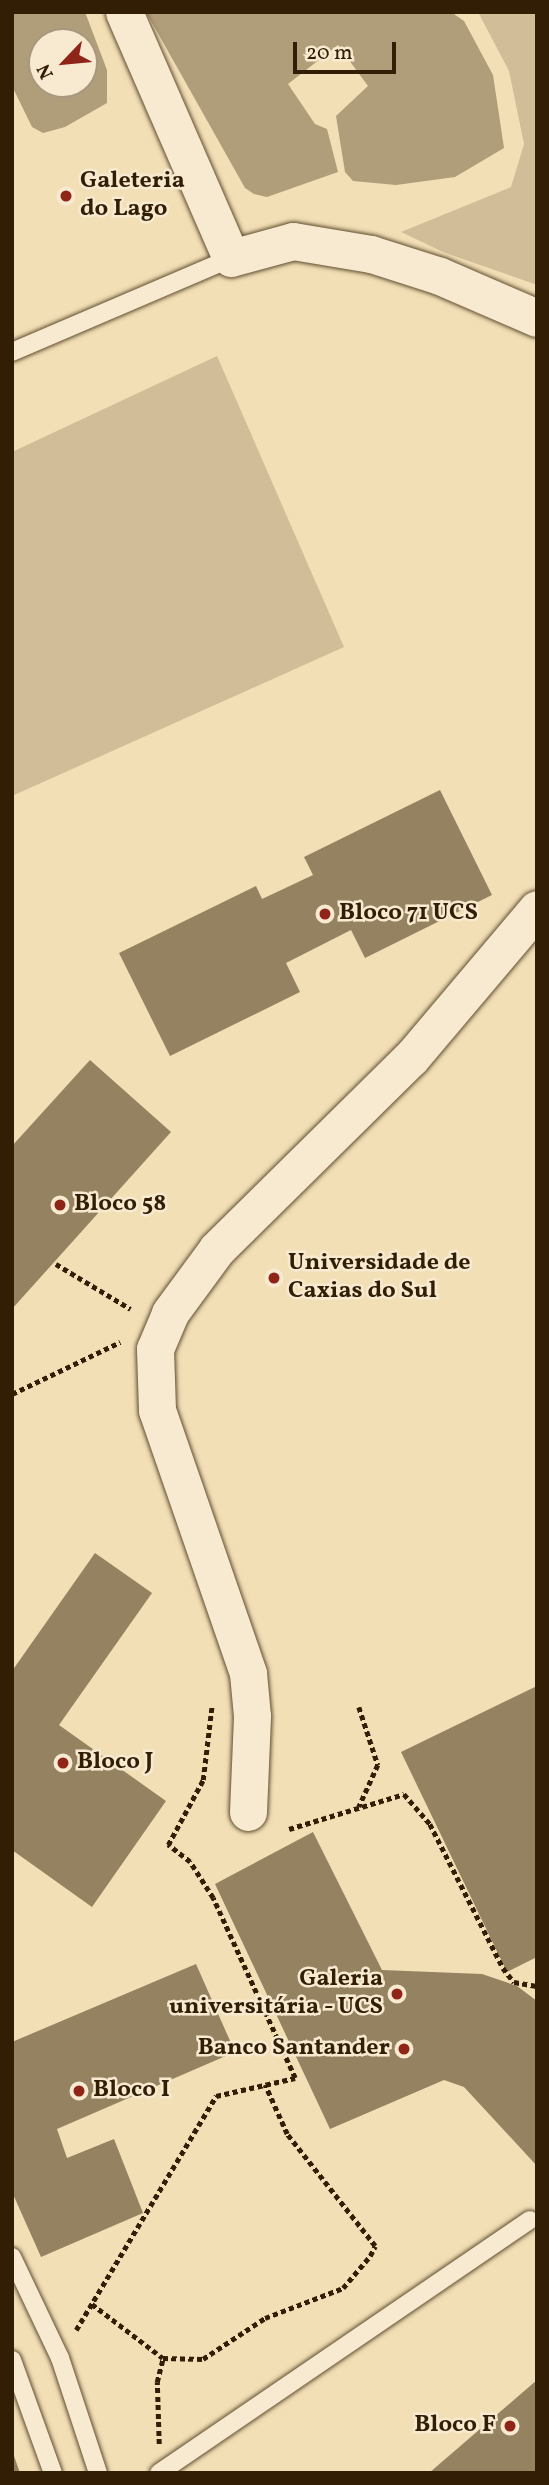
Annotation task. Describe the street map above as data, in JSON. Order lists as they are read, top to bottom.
{
  "places": [
    "Galeteria do Lago",
    "Bloco 71 UCS",
    "Bloco 58",
    "Universidade de Caxias do Sul",
    "Bloco J",
    "Galeria universitária - UCS",
    "Banco Santander",
    "Bloco I",
    "Bloco F"
  ],
  "scale_bar": "20 m",
  "north": "bottom left"
}
